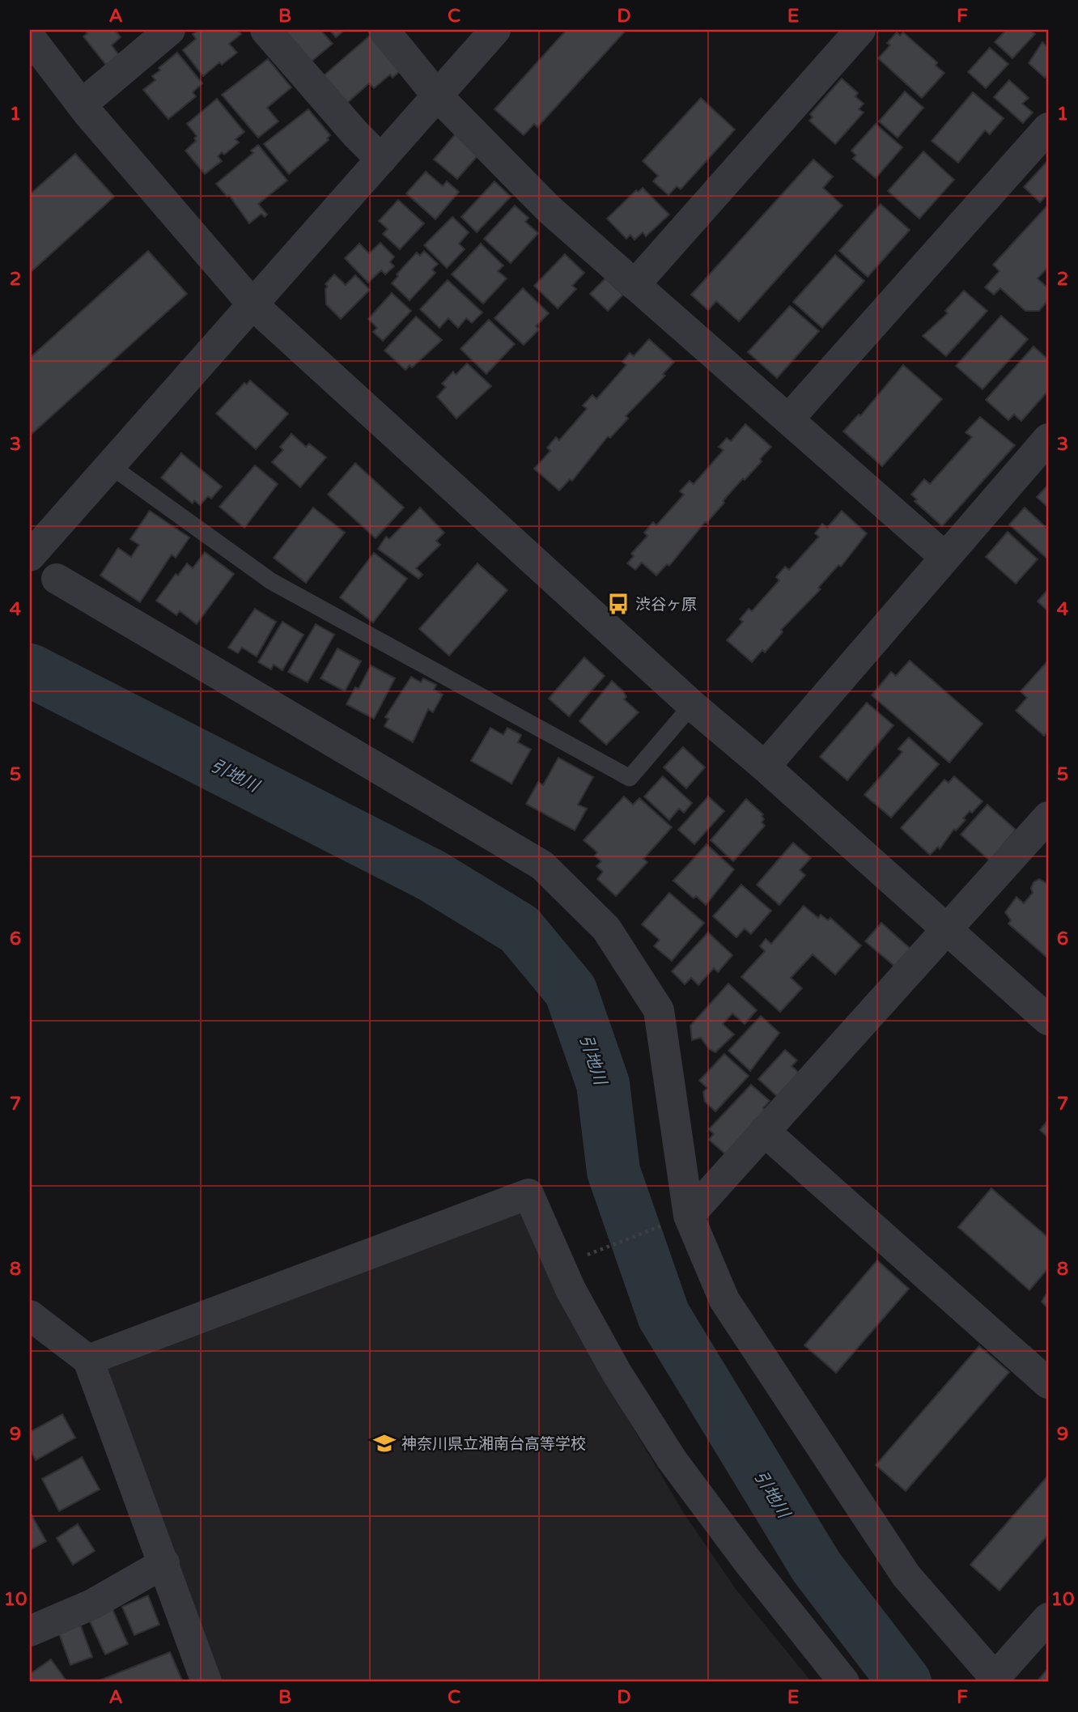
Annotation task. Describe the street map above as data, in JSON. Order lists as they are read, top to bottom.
{
  "water": ["引地川"],
  "places": {
    "bus stop": ["渋谷ヶ原"],
    "school or university": ["神奈川県立湘南台高等学校"]
  },
  "grid": {
    "columns": [
      "A",
      "B",
      "C",
      "D",
      "E",
      "F"
    ],
    "rows": [
      "1",
      "2",
      "3",
      "4",
      "5",
      "6",
      "7",
      "8",
      "9",
      "10"
    ]
  }
}
